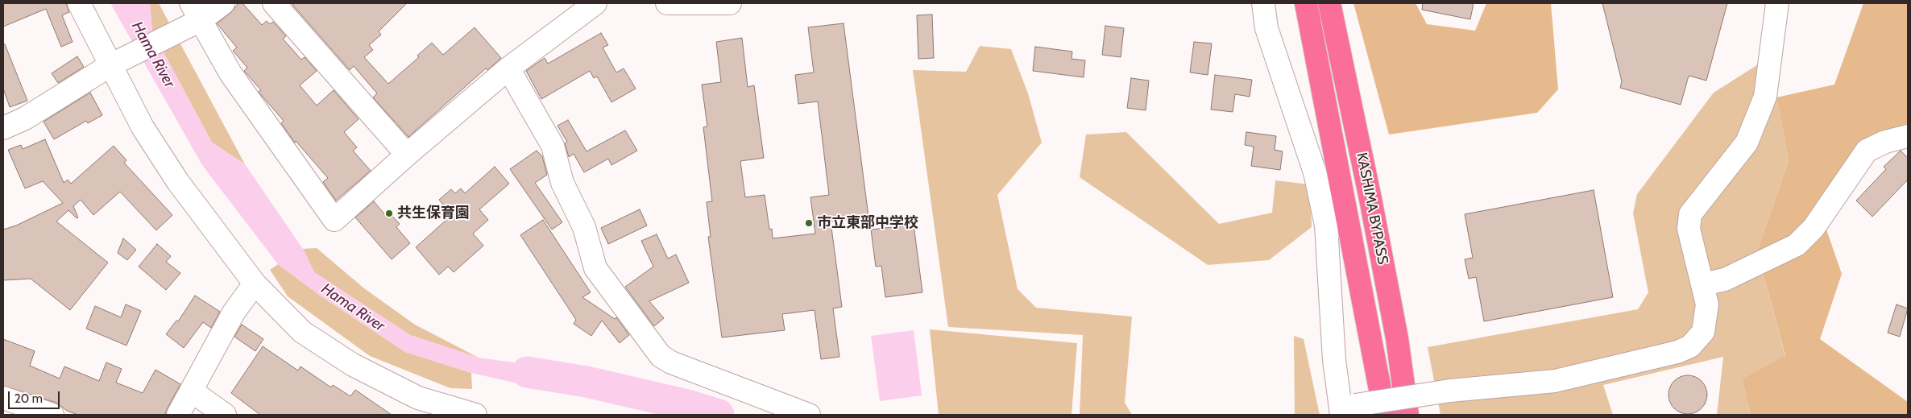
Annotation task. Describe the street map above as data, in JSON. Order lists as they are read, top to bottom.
{
  "streets": {
    "highway": ["KASHIMA BYPASS"]
  },
  "water": ["Hama River"],
  "places": ["共生保育園", "市立東部中学校"],
  "scale_bar": "20 m"
}
